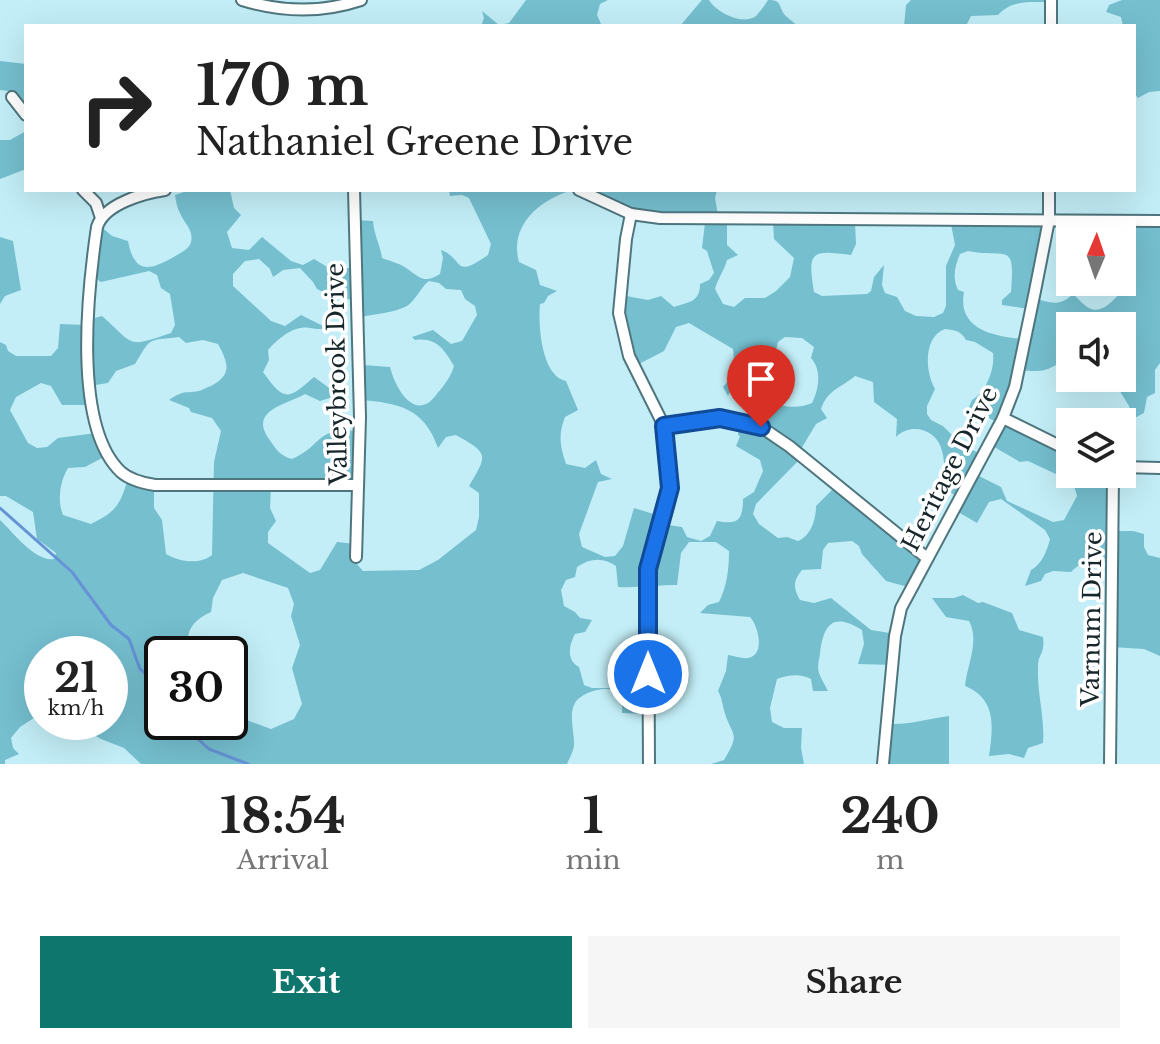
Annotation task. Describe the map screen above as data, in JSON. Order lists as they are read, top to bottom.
{
  "streets": {
    "street": ["Valleybrook Drive", "Heritage Drive", "Varnum Drive"]
  },
  "north": "top",
  "page": {
    "turn": ["170 m", "Nathaniel Greene Drive"],
    "speed": "21 km/h",
    "limit": "30",
    "eta": [
      "18:54",
      "Arrival",
      "1",
      "min",
      "240",
      "m"
    ],
    "buttons": ["Exit", "Share"]
  }
}
